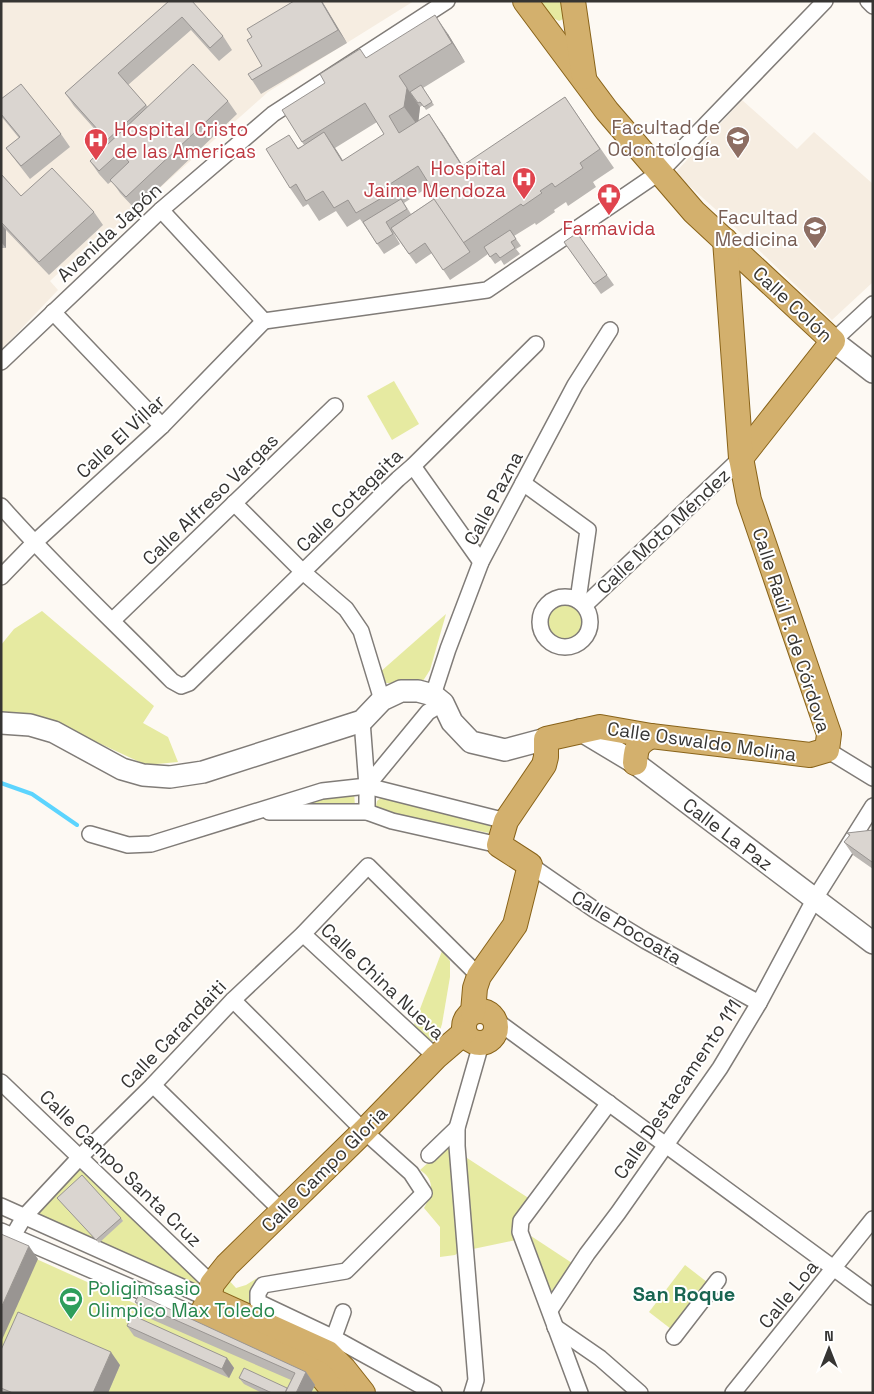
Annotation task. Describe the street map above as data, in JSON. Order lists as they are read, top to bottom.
{
  "streets": {
    "main road": [
      "Calle Colón",
      "Calle Raúl F. de Córdova",
      "Calle Oswaldo Molina",
      "Calle La Paz",
      "Calle Pocoata",
      "Calle Campo Gloria"
    ],
    "street": [
      "Avenida Japón",
      "Calle El Villar",
      "Calle Pazna",
      "Calle Alfreso Vargas",
      "Calle Cotagaita",
      "Calle Moto Méndez",
      "Calle China Nueva",
      "Calle Carandaiti",
      "Calle Destacamento 111",
      "Calle Campo Santa Cruz",
      "Calle Loa"
    ]
  },
  "crossings": [
    ["Calle Colón", "Calle Raúl F. de Córdova"],
    ["Calle Pazna", "Calle Moto Méndez"],
    ["Calle Pazna", "Calle Oswaldo Molina"],
    ["Calle Alfreso Vargas", "Calle Cotagaita"],
    ["Calle Moto Méndez", "Calle Raúl F. de Córdova"],
    ["Calle Raúl F. de Córdova", "Calle Oswaldo Molina"],
    ["Calle Oswaldo Molina", "Calle La Paz"],
    ["Calle La Paz", "Calle Destacamento 111"],
    ["Calle Pocoata", "Calle Destacamento 111"],
    ["Calle China Nueva", "Calle Carandaiti"],
    ["Calle China Nueva", "Calle Campo Gloria"],
    ["Calle Carandaiti", "Calle Campo Santa Cruz"],
    ["Calle Campo Santa Cruz", "Calle Campo Gloria"]
  ],
  "districts": ["San Roque"],
  "places": {
    "school or university": ["Facultad de Odontología", "Facultad Medicina"],
    "hospital": ["Hospital Cristo de las Americas", "Hospital Jaime Mendoza"],
    "pharmacy": ["Farmavida"],
    "sports": ["Poligimsasio Olimpico Max Toledo"]
  },
  "north": "top"
}
